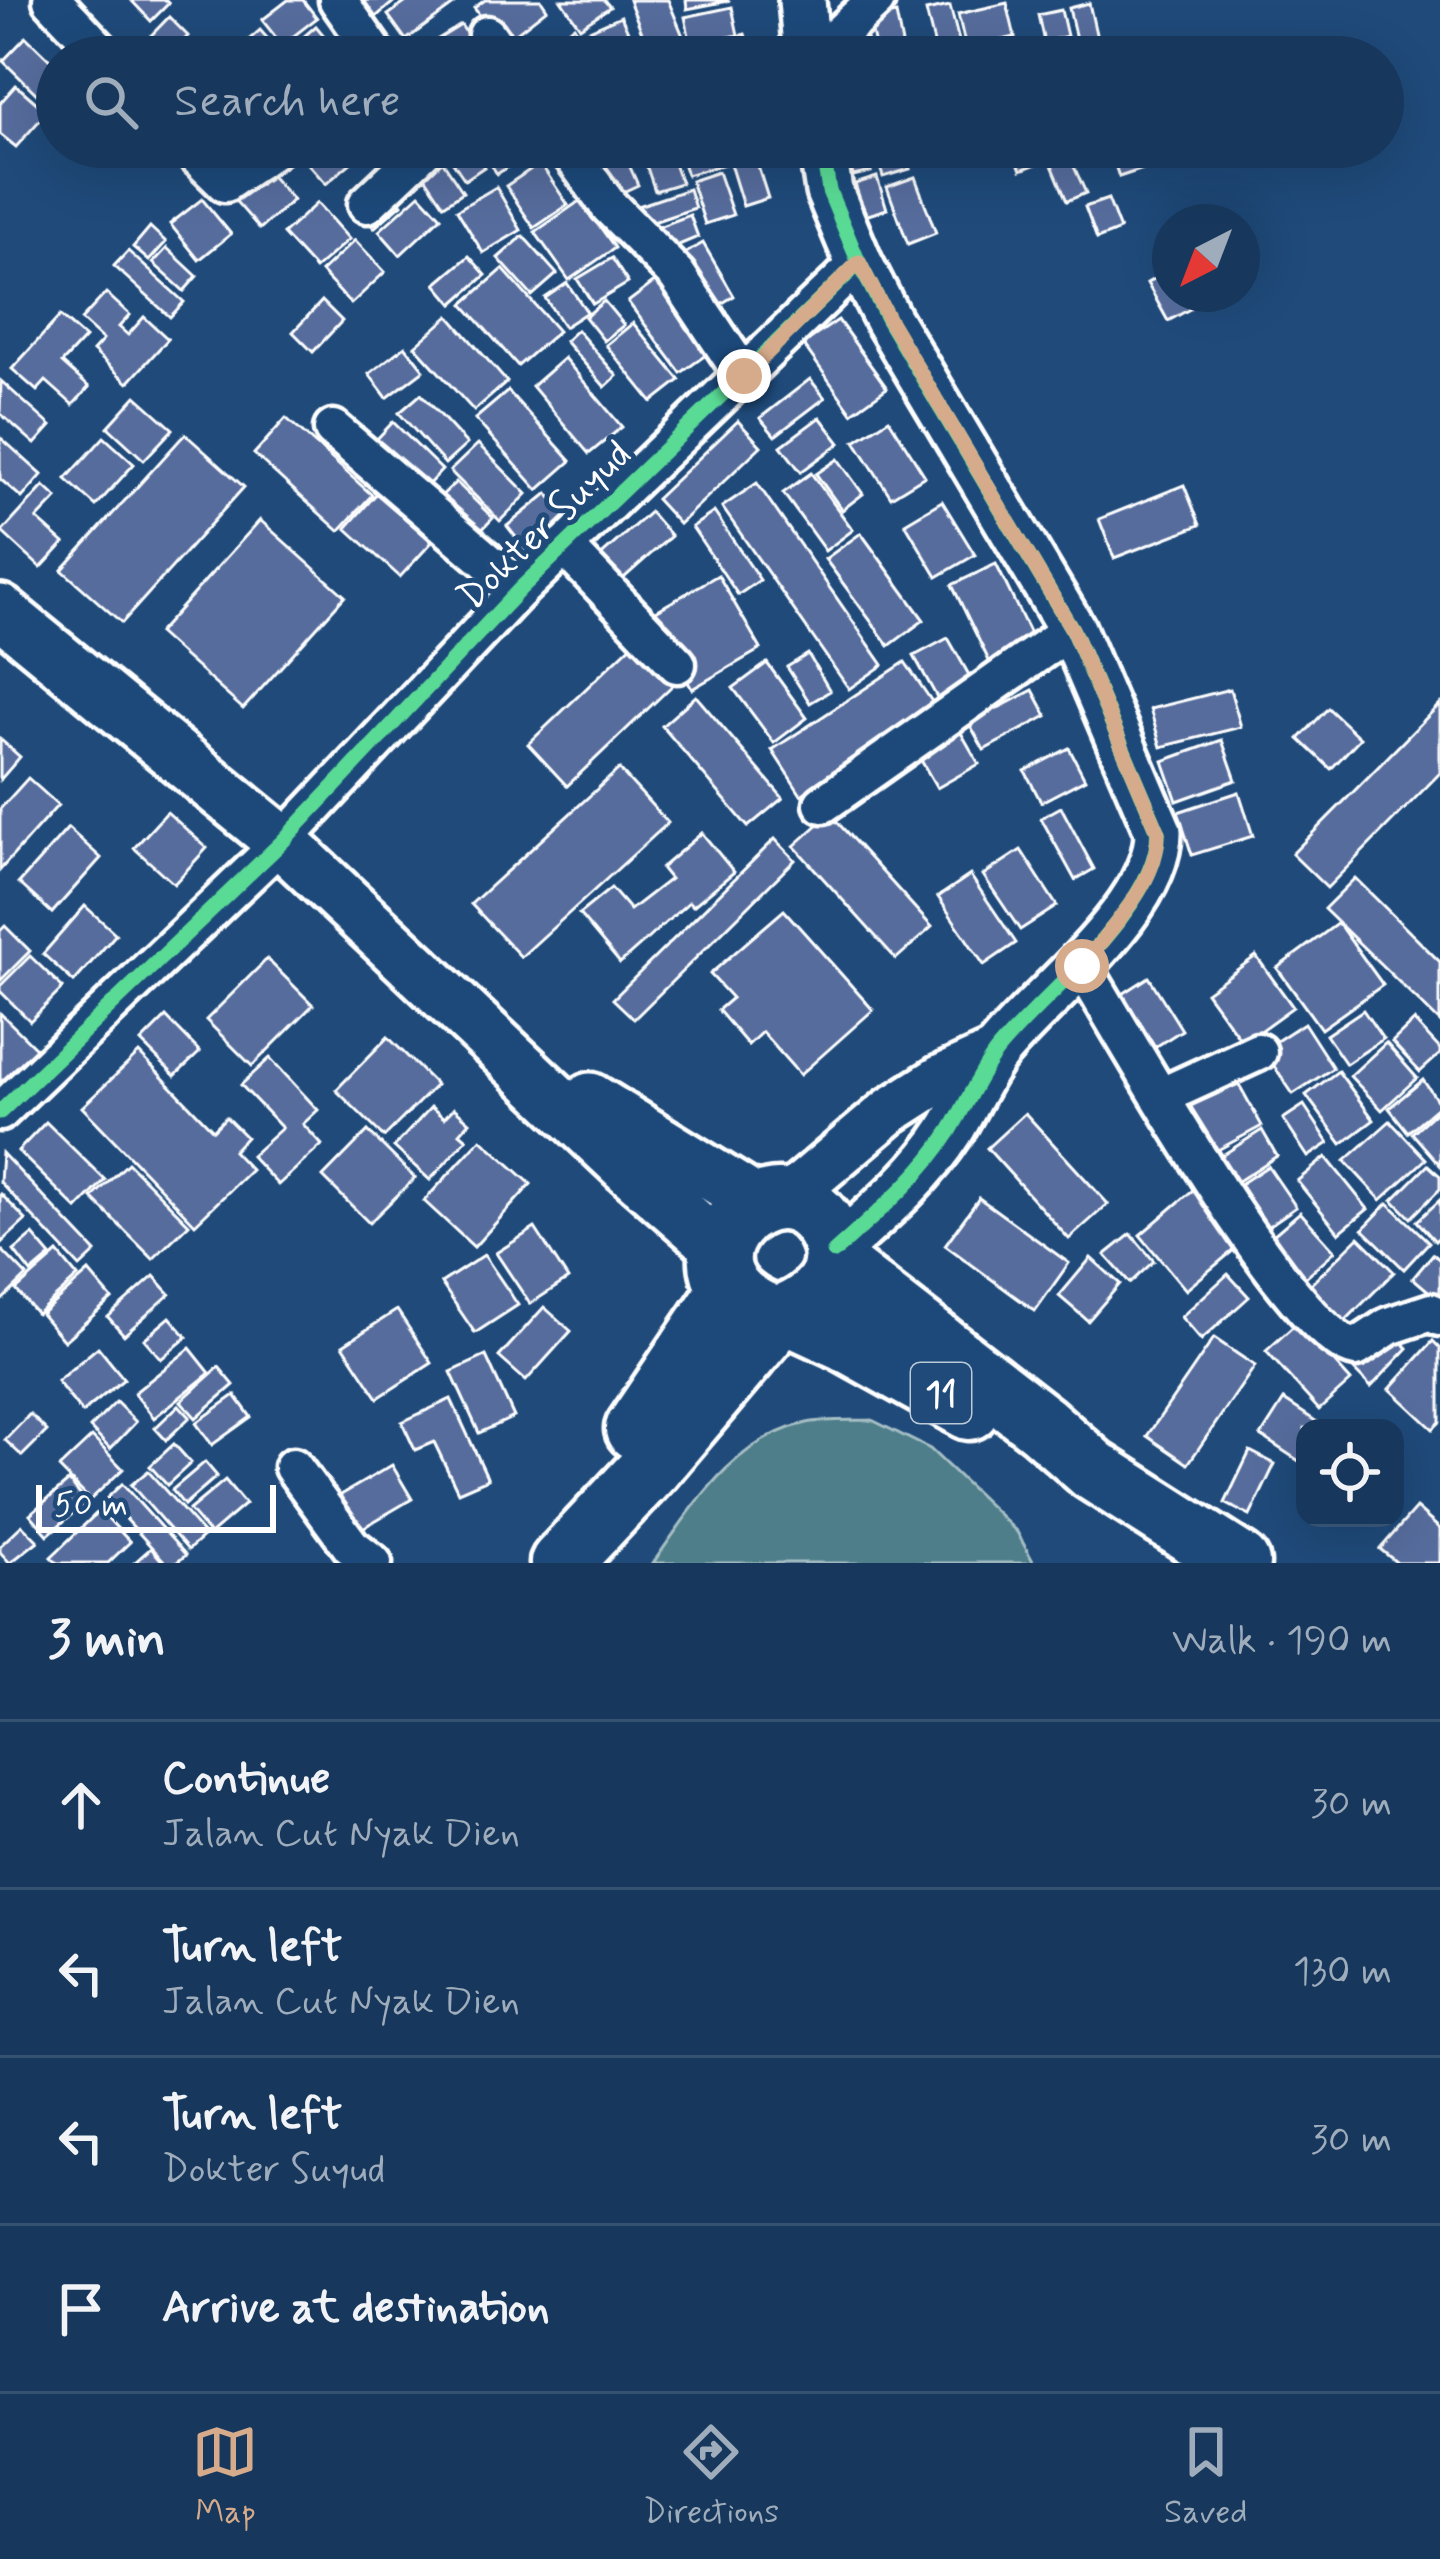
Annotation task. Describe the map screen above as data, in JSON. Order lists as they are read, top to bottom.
{
  "streets": {
    "highway": ["11"],
    "street": ["Dokter Suyud"]
  },
  "scale_bar": "50 m",
  "north": "bottom left",
  "page": {
    "search": "Search here",
    "scale": "50 m",
    "heading": ["3 min", "Walk · 190 m"],
    "list": [
      ["Continue", "Jalan Cut Nyak Dien", "30 m"],
      ["Turn left", "Jalan Cut Nyak Dien", "130 m"],
      ["Turn left", "Dokter Suyud", "30 m"],
      "Arrive at destination"
    ],
    "nav": ["Map", "Directions", "Saved"]
  }
}
